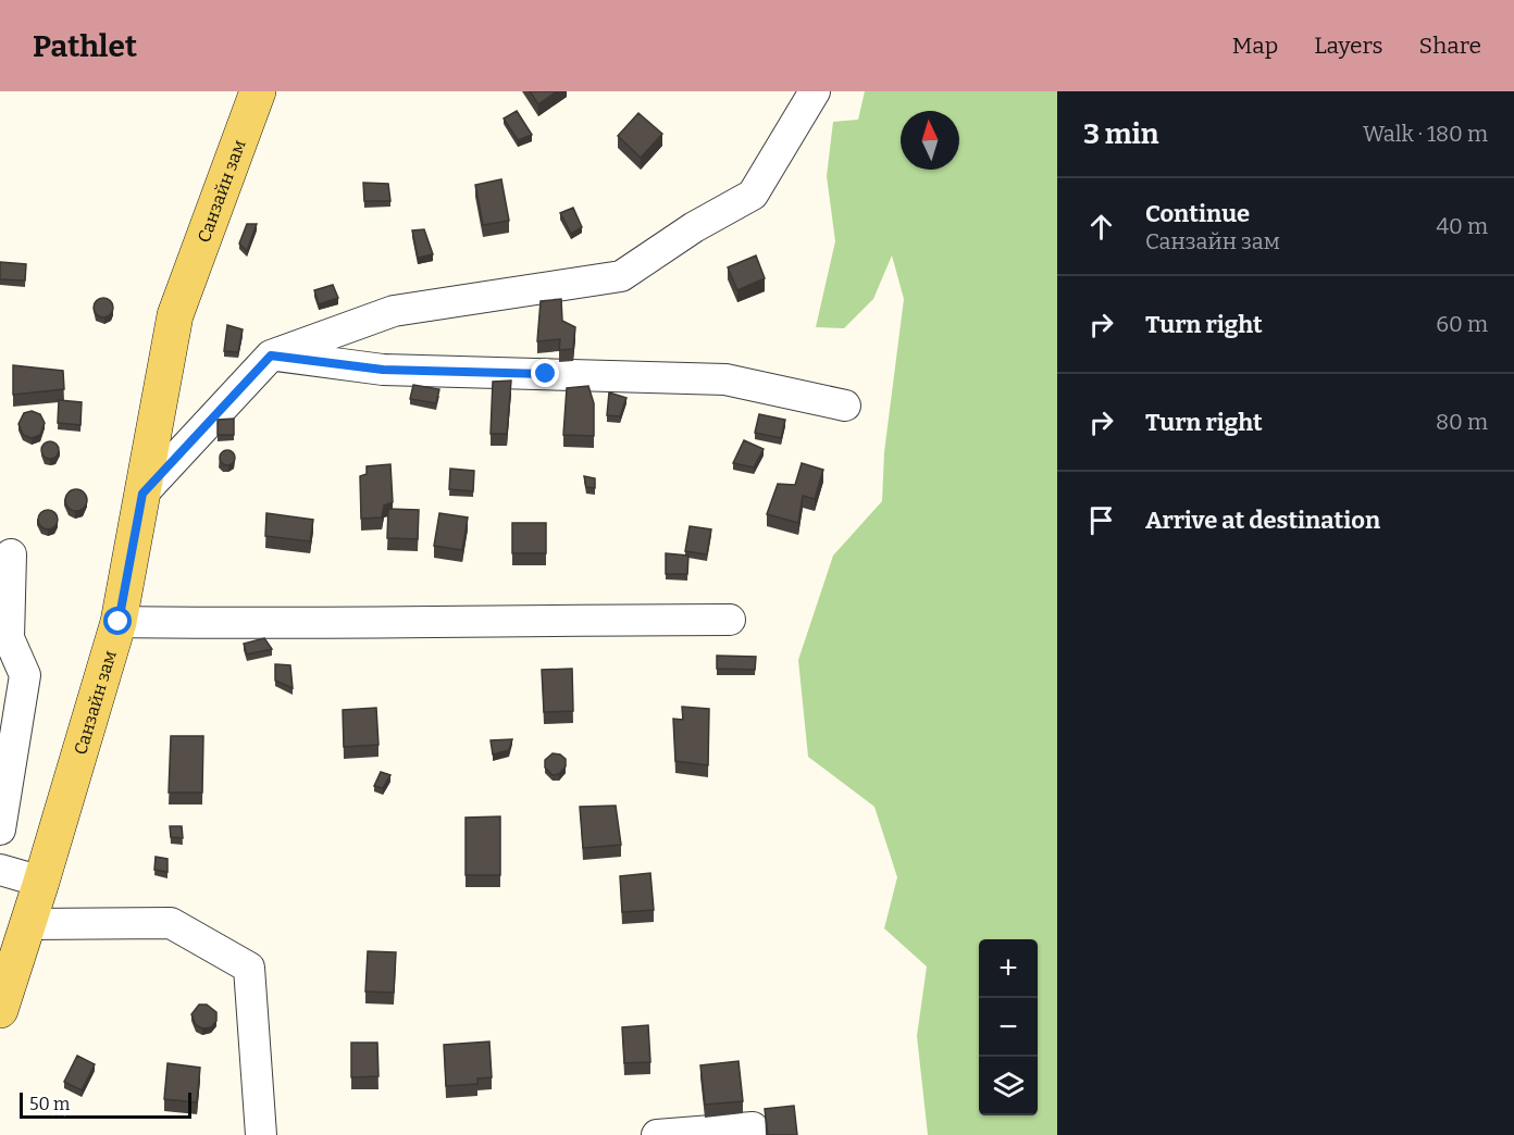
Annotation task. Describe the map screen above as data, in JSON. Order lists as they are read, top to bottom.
{
  "streets": {
    "main road": ["Санзайн зам"]
  },
  "scale_bar": "50 m",
  "north": "top",
  "page": {
    "header": "Pathlet",
    "nav": ["Map", "Layers", "Share"],
    "heading": ["3 min", "Walk · 180 m"],
    "list": [
      ["Continue", "Санзайн зам", "40 m"],
      ["Turn right", "60 m"],
      ["Turn right", "80 m"],
      "Arrive at destination"
    ],
    "map_buttons": ["+", "−"],
    "scale": "50 m"
  }
}
